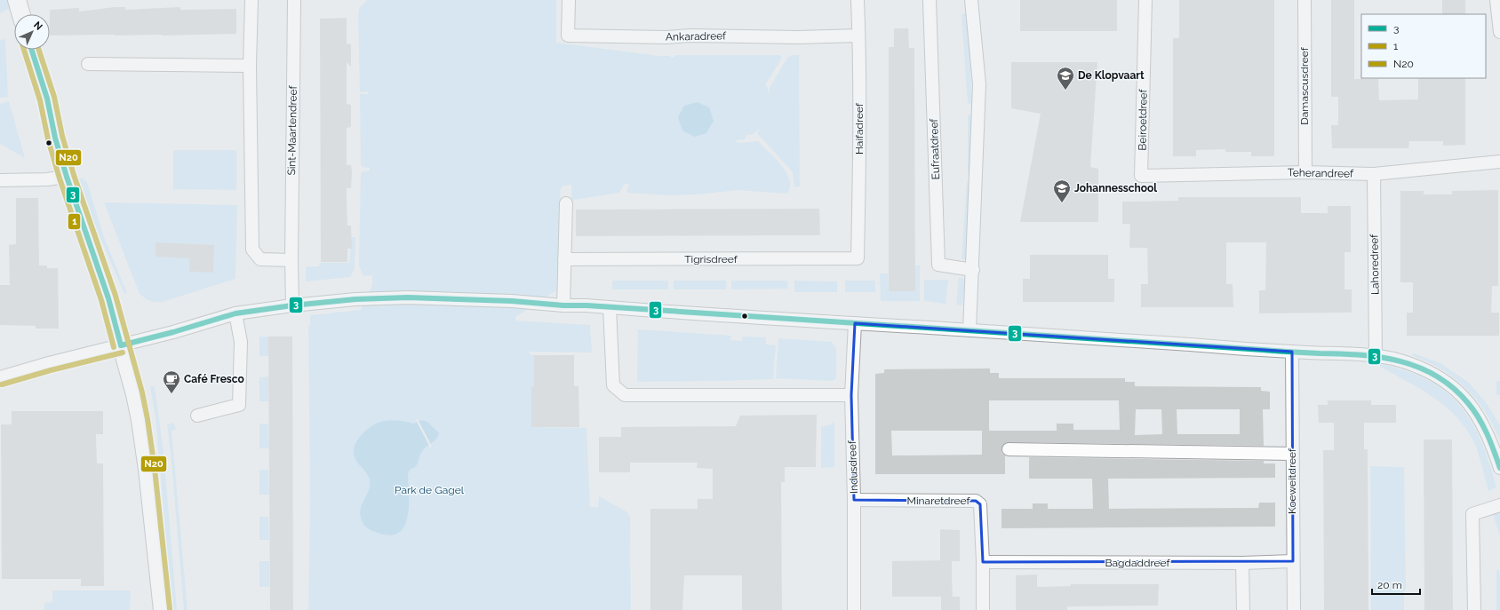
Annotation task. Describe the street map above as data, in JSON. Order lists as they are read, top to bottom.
{
  "streets": {
    "street": [
      "Ankaradreef",
      "Damascusdreef",
      "Beiroetdreef",
      "Haifadreef",
      "Sint-Maartendreef",
      "Eufraatdreef",
      "Teherandreef",
      "Tigrisdreef",
      "Lahoredreef",
      "Indusdreef",
      "Koeweitdreef",
      "Minaretdreef",
      "Bagdaddreef"
    ]
  },
  "crossings": [
    ["Ankaradreef", "Haifadreef"],
    ["Damascusdreef", "Teherandreef"],
    ["Beiroetdreef", "Teherandreef"],
    ["Haifadreef", "Tigrisdreef"],
    ["Teherandreef", "Lahoredreef"],
    ["Indusdreef", "Minaretdreef"],
    ["Koeweitdreef", "Bagdaddreef"],
    ["Minaretdreef", "Bagdaddreef"]
  ],
  "parks": ["Park de Gagel"],
  "places": {
    "school or university": ["De Klopvaart", "Johannesschool"],
    "cafe": ["Café Fresco"]
  },
  "lines": ["transit line 3", "transit line 1", "transit line N20"],
  "legend": ["3", "1", "N20"],
  "scale_bar": "20 m",
  "north": "top right"
}
